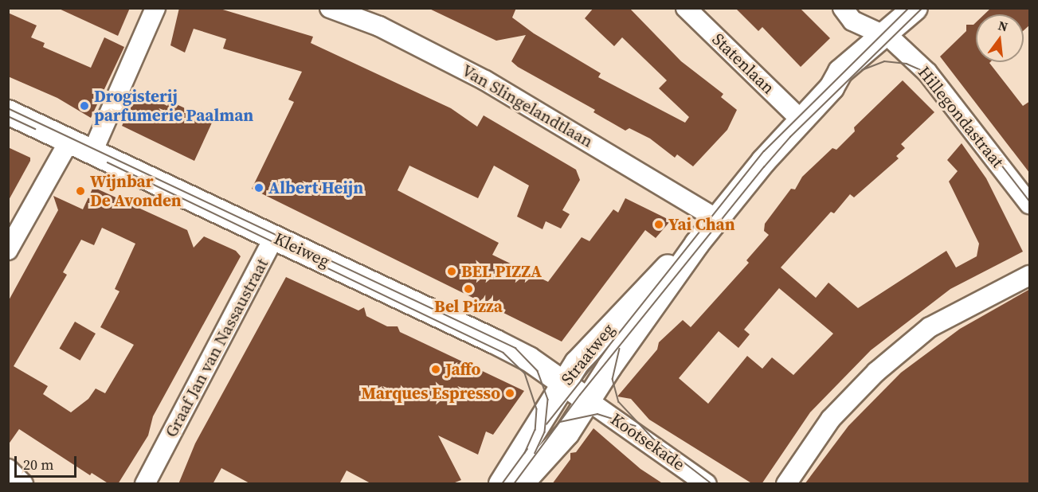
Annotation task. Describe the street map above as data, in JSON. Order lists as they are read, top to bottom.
{
  "streets": {
    "street": [
      "Statenlaan",
      "Van Slingelandtlaan",
      "Hillegondastraat",
      "Kleiweg",
      "Graaf Jan van Nassaustraat",
      "Straatweg",
      "Kootsekade"
    ]
  },
  "crossings": [
    ["Statenlaan", "Straatweg"],
    ["Van Slingelandtlaan", "Straatweg"],
    ["Hillegondastraat", "Straatweg"],
    ["Kleiweg", "Graaf Jan van Nassaustraat"],
    ["Kleiweg", "Straatweg"],
    ["Kleiweg", "Kootsekade"],
    ["Straatweg", "Kootsekade"]
  ],
  "places": [
    "Drogisterij parfumerie Paalman",
    "Albert Heijn",
    "Wijnbar De Avonden",
    "Yai Chan",
    "BEL PIZZA",
    "Bel Pizza",
    "Jaffo",
    "Marques Espresso"
  ],
  "scale_bar": "20 m",
  "north": "top"
}
